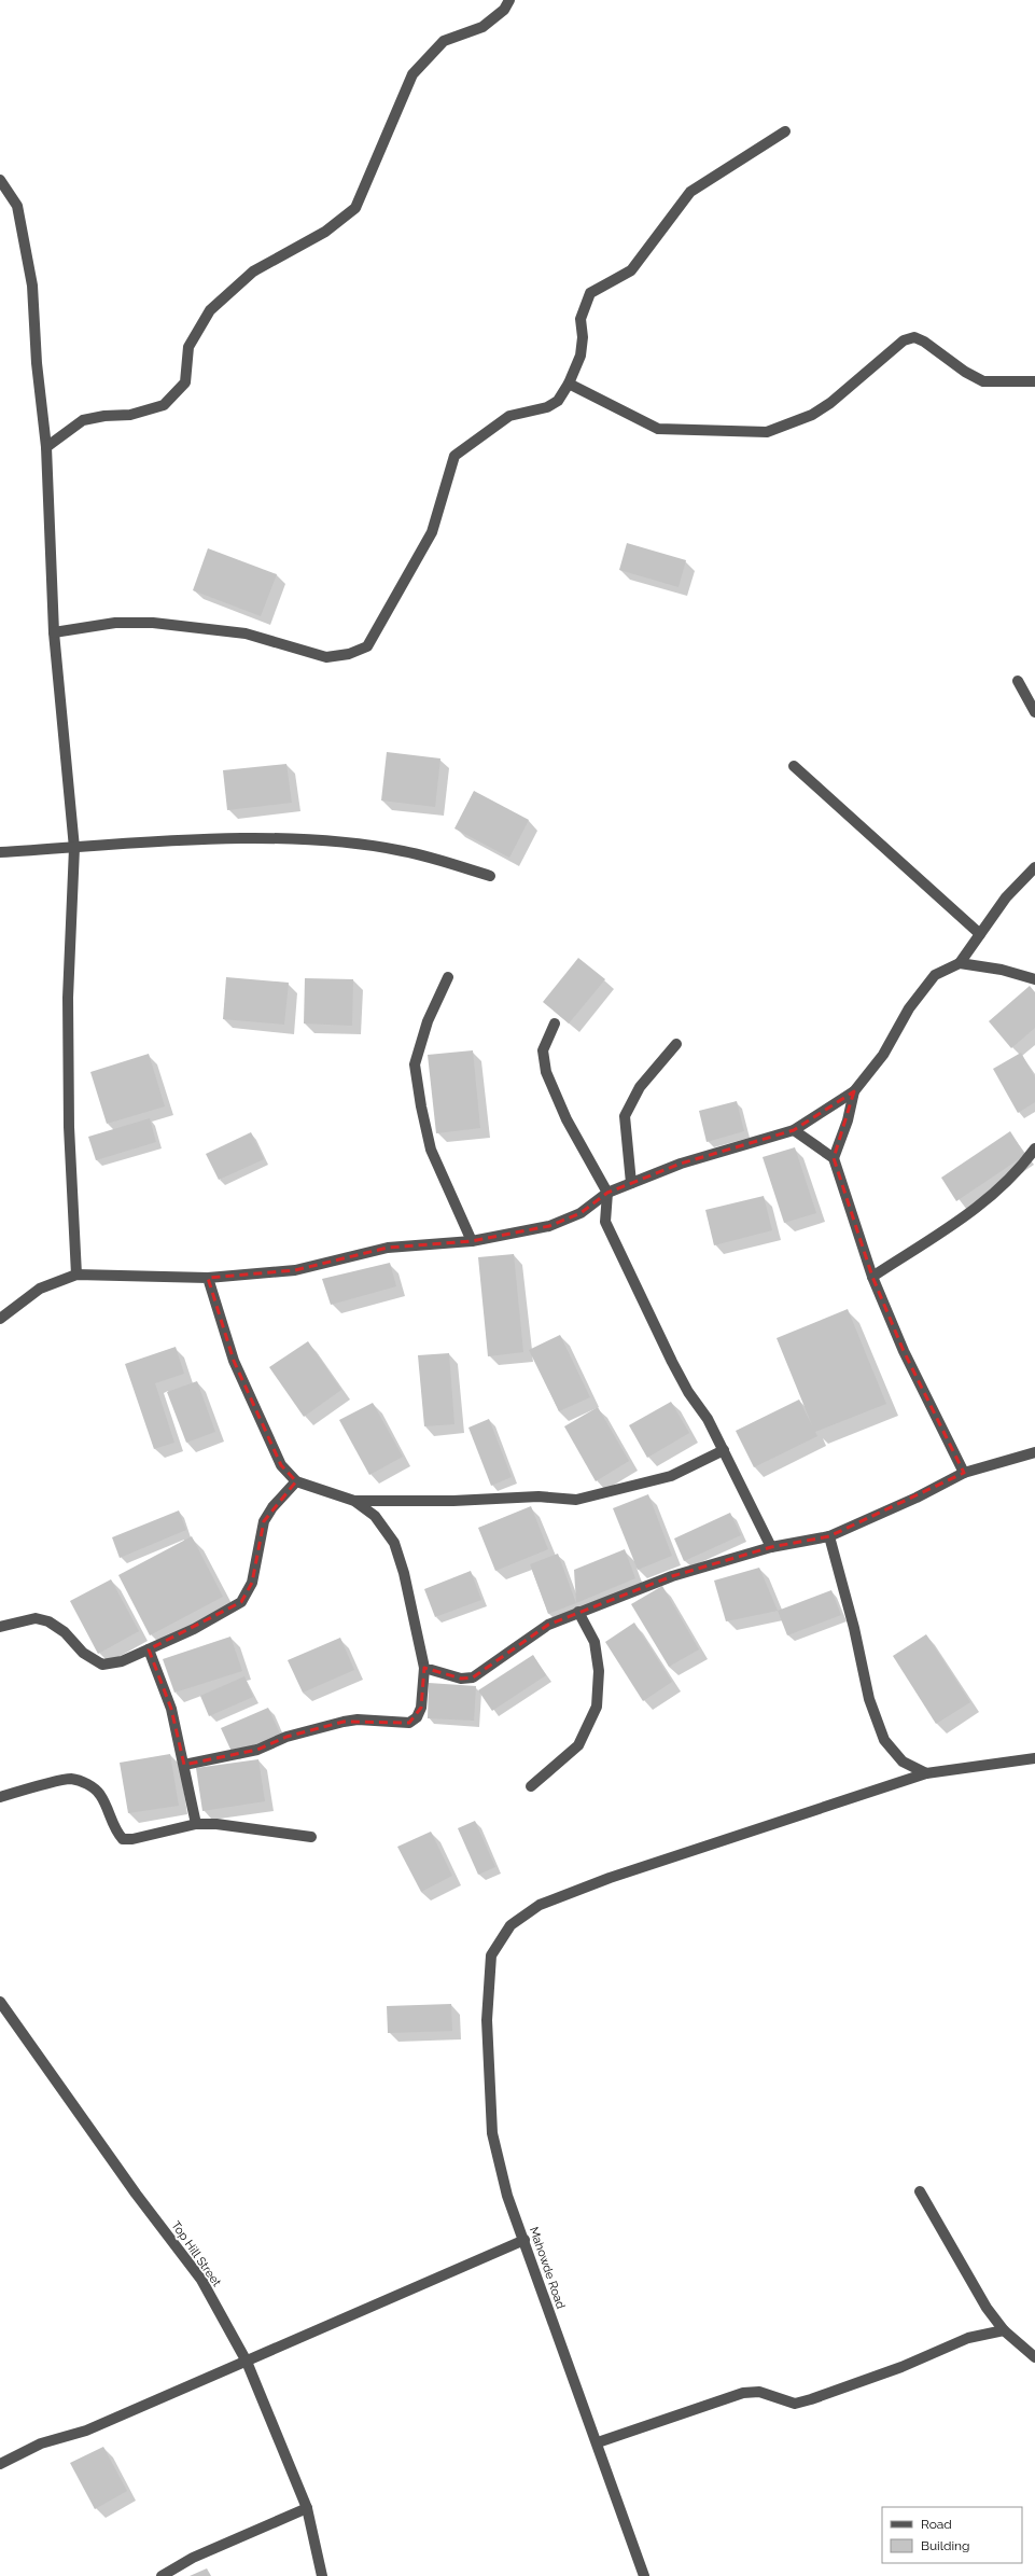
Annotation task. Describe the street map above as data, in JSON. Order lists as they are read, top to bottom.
{
  "streets": {
    "street": ["Top Hill Street", "Mahowde Road"]
  },
  "legend": ["Road", "Building"]
}
